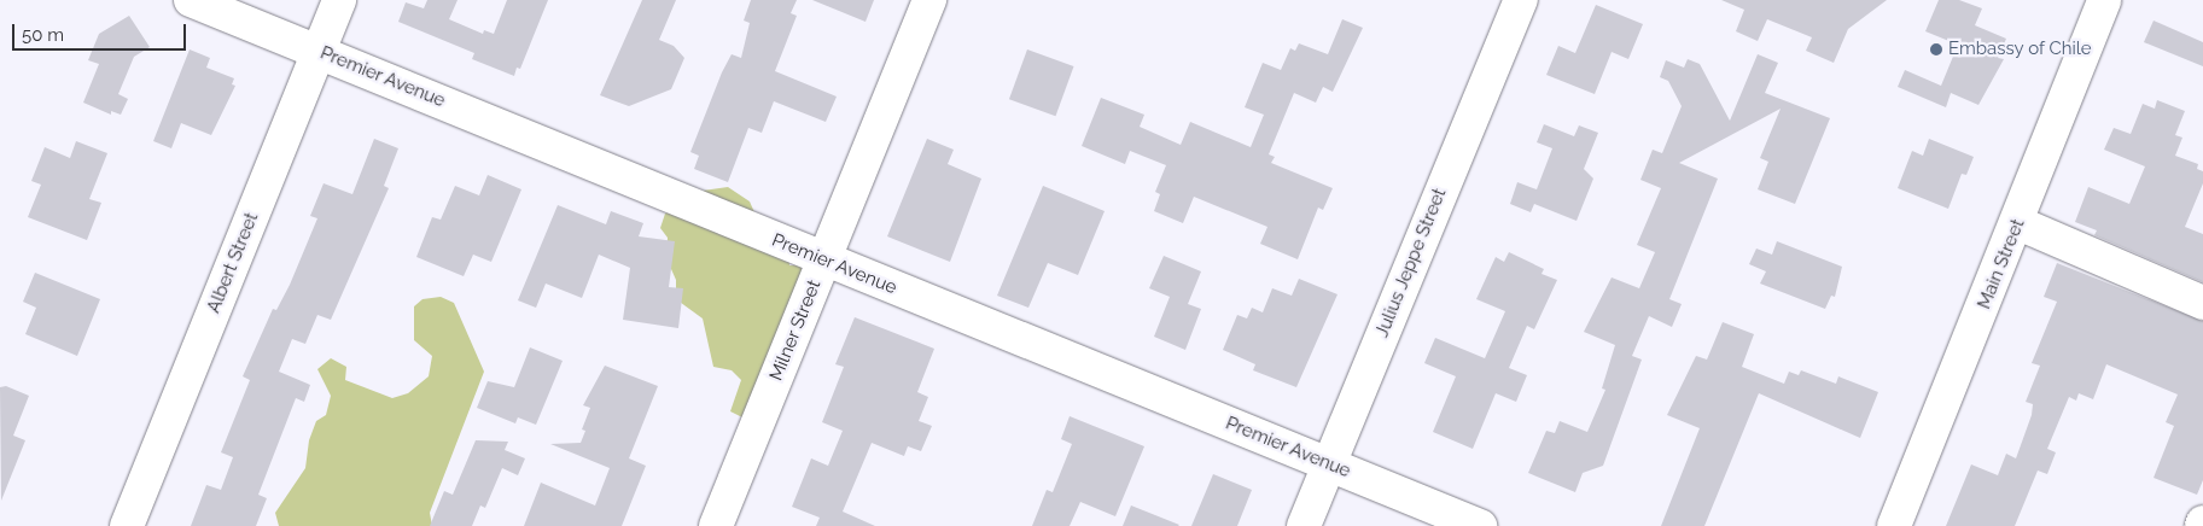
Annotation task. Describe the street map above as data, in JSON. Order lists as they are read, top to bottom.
{
  "streets": {
    "street": [
      "Premier Avenue",
      "Albert Street",
      "Julius Jeppe Street",
      "Main Street",
      "Milner Street"
    ]
  },
  "crossings": [
    ["Premier Avenue", "Albert Street"],
    ["Premier Avenue", "Julius Jeppe Street"],
    ["Premier Avenue", "Milner Street"]
  ],
  "places": ["Embassy of Chile"],
  "scale_bar": "50 m"
}
